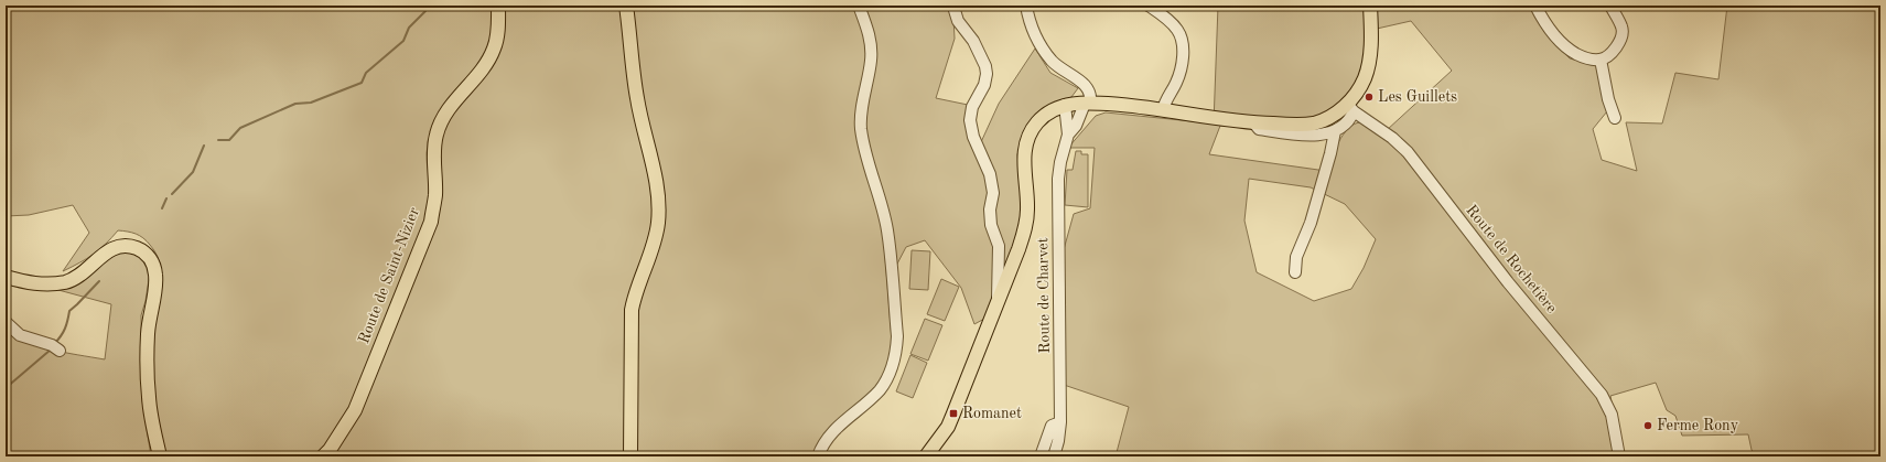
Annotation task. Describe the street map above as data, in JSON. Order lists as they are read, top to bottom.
{
  "streets": {
    "main road": ["Route de Saint-Nizier"],
    "street": ["Route de Rochetière", "Route de Charvet"]
  },
  "places": {
    "other": ["Les Guillets", "Ferme Rony"],
    "transit": ["Romanet"]
  }
}
